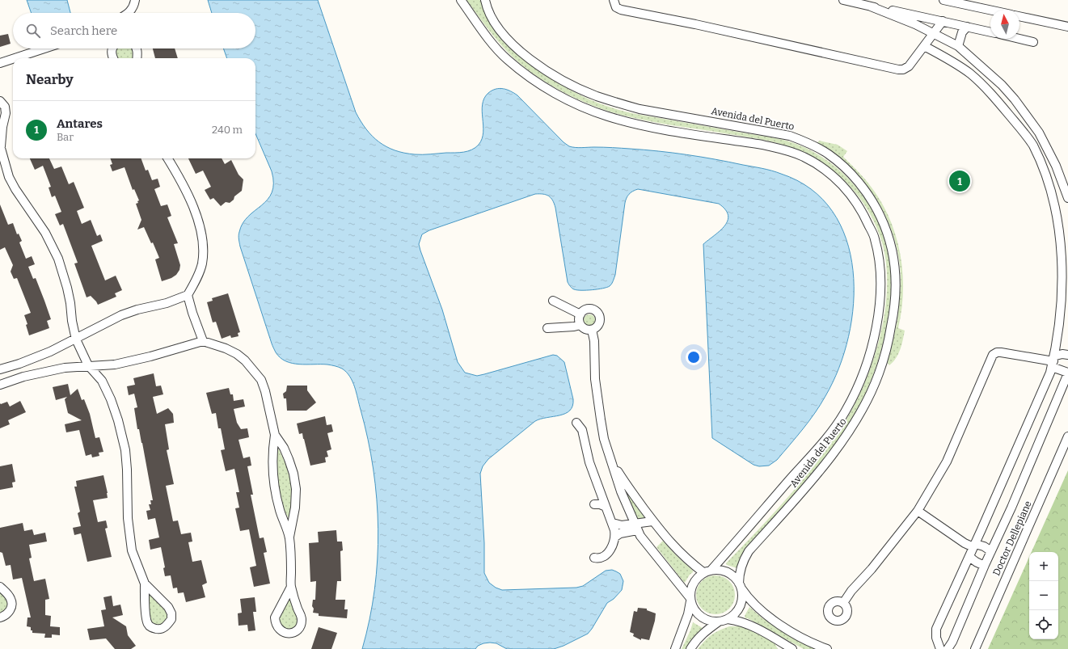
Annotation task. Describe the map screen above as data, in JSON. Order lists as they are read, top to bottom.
{
  "streets": {
    "street": ["Avenida del Puerto", "Doctor Dellepiane"]
  },
  "north": "top",
  "page": {
    "search": "Search here",
    "heading": "Nearby",
    "list": [
      {
        "mark": "1",
        "name": "Antares",
        "note": "Bar",
        "value": "240 m"
      }
    ],
    "pins": "1",
    "map_buttons": ["+", "−"]
  }
}
